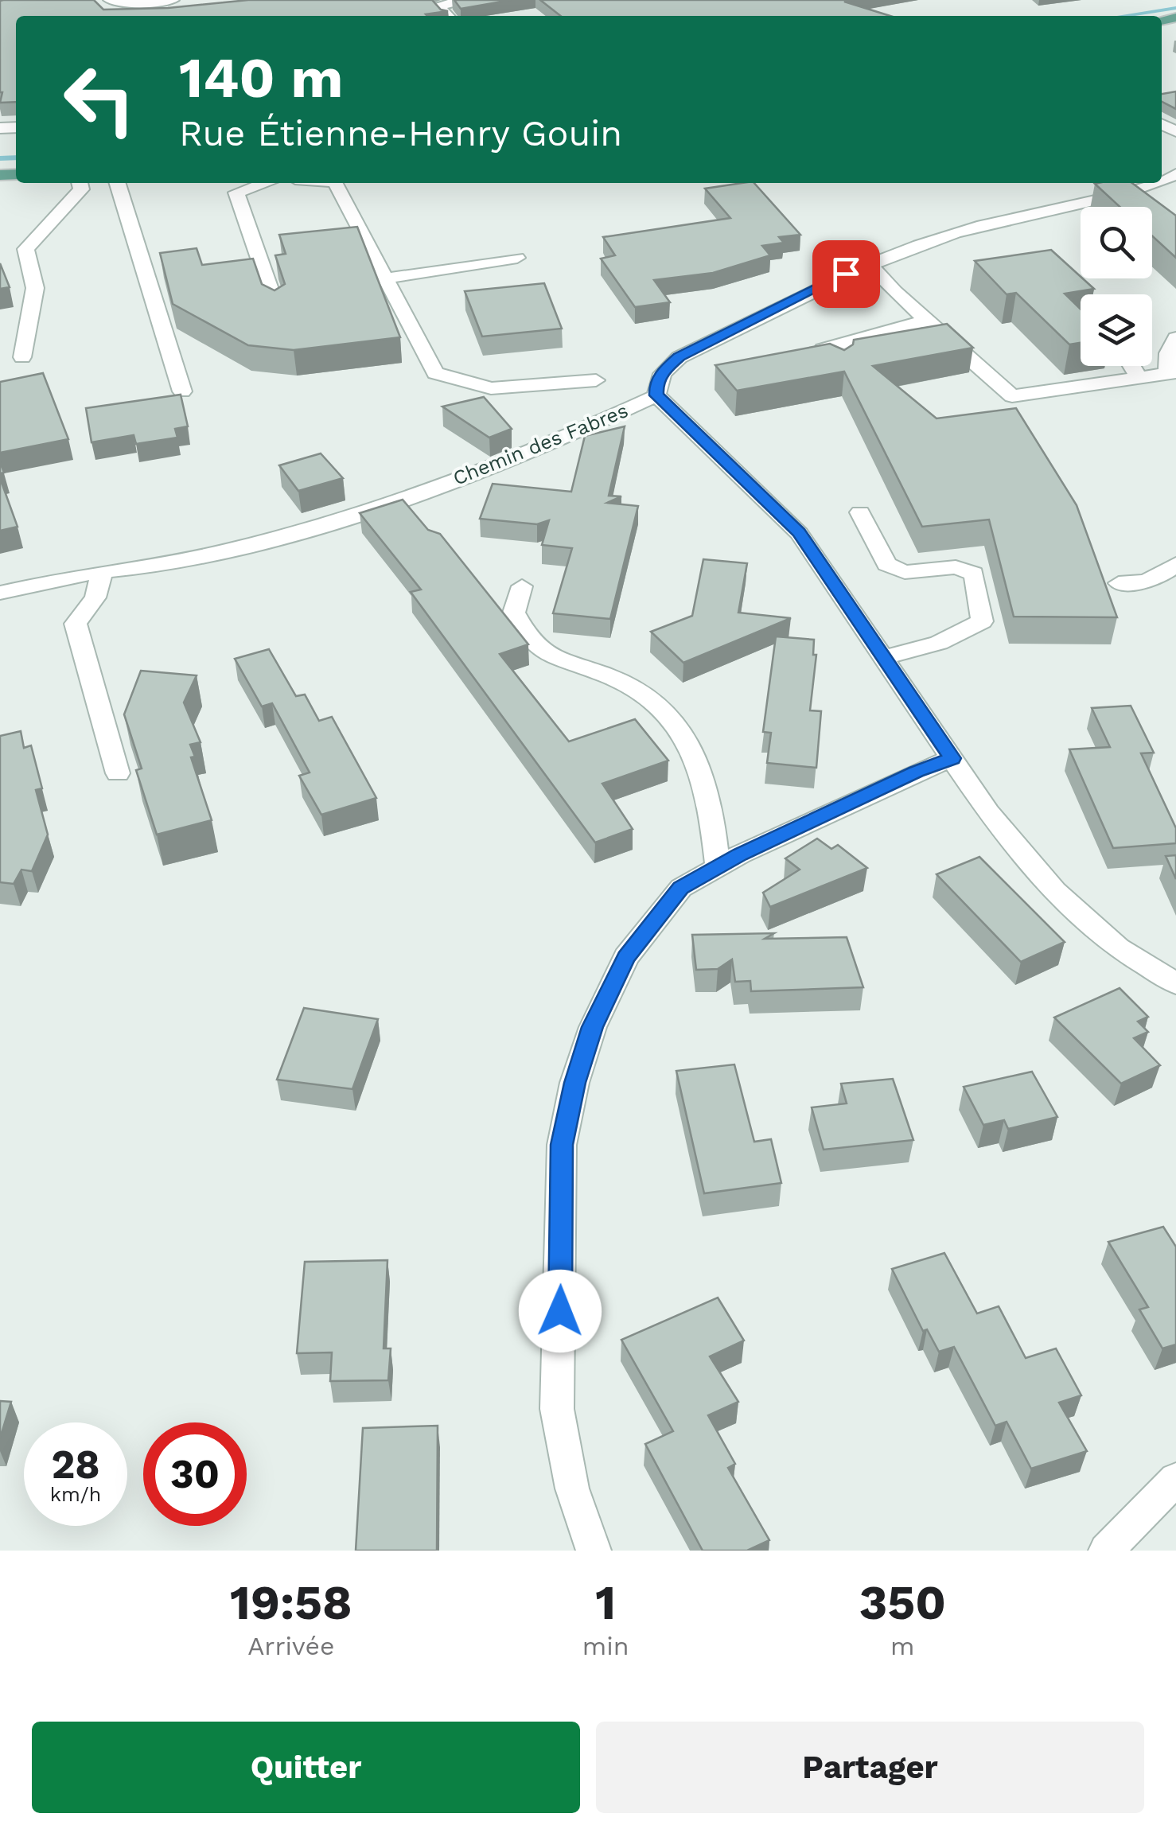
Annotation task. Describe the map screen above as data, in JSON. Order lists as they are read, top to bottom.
{
  "streets": {
    "street": ["Chemin des Fabres"]
  },
  "page": {
    "turn": ["140 m", "Rue Étienne-Henry Gouin"],
    "speed": "28 km/h",
    "limit": "30",
    "eta": [
      "19:58",
      "Arrivée",
      "1",
      "min",
      "350",
      "m"
    ],
    "buttons": ["Quitter", "Partager"]
  }
}
